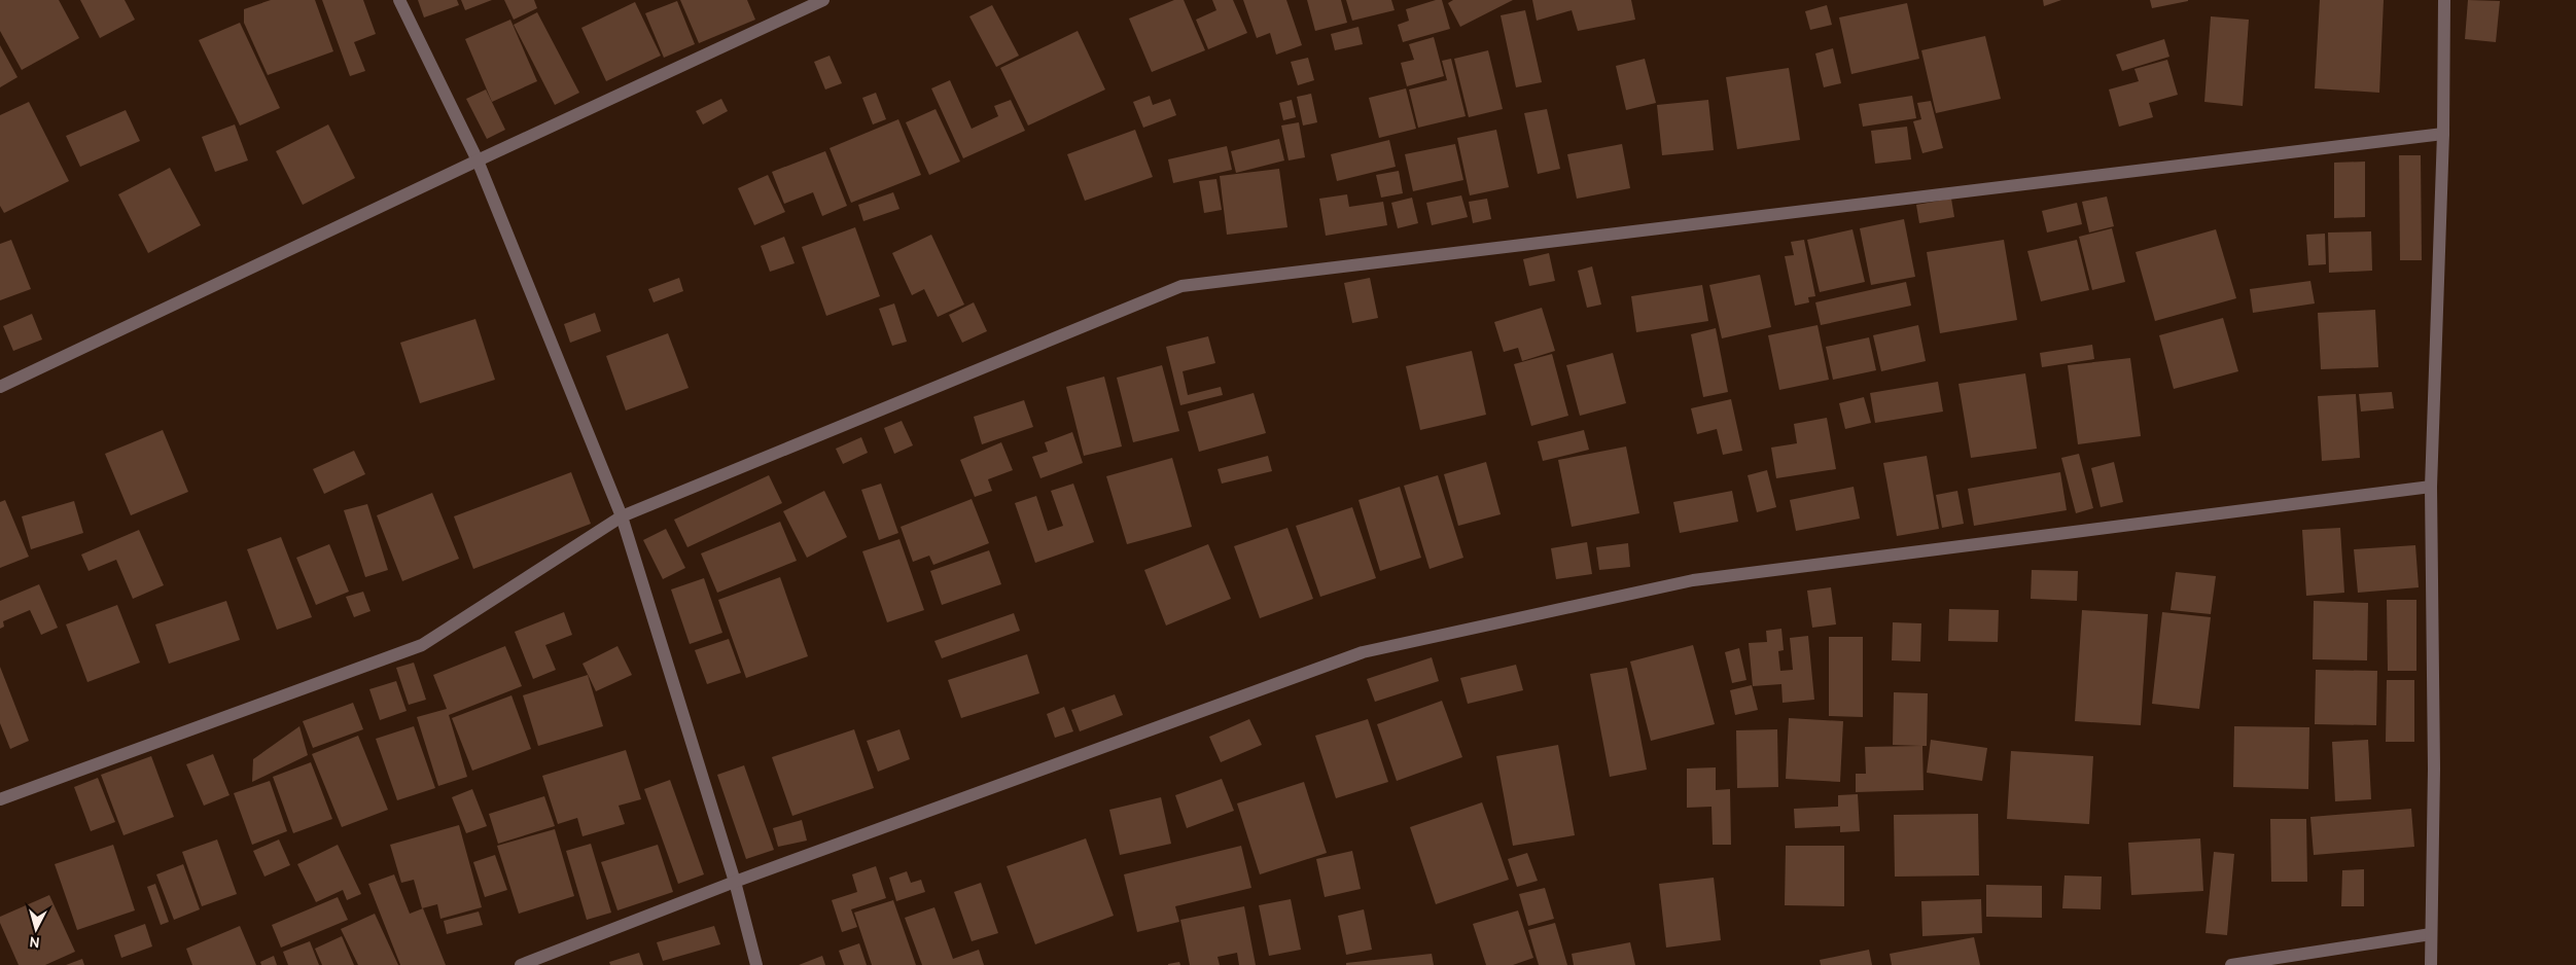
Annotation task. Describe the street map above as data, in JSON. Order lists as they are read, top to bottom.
{
  "north": "bottom"
}
